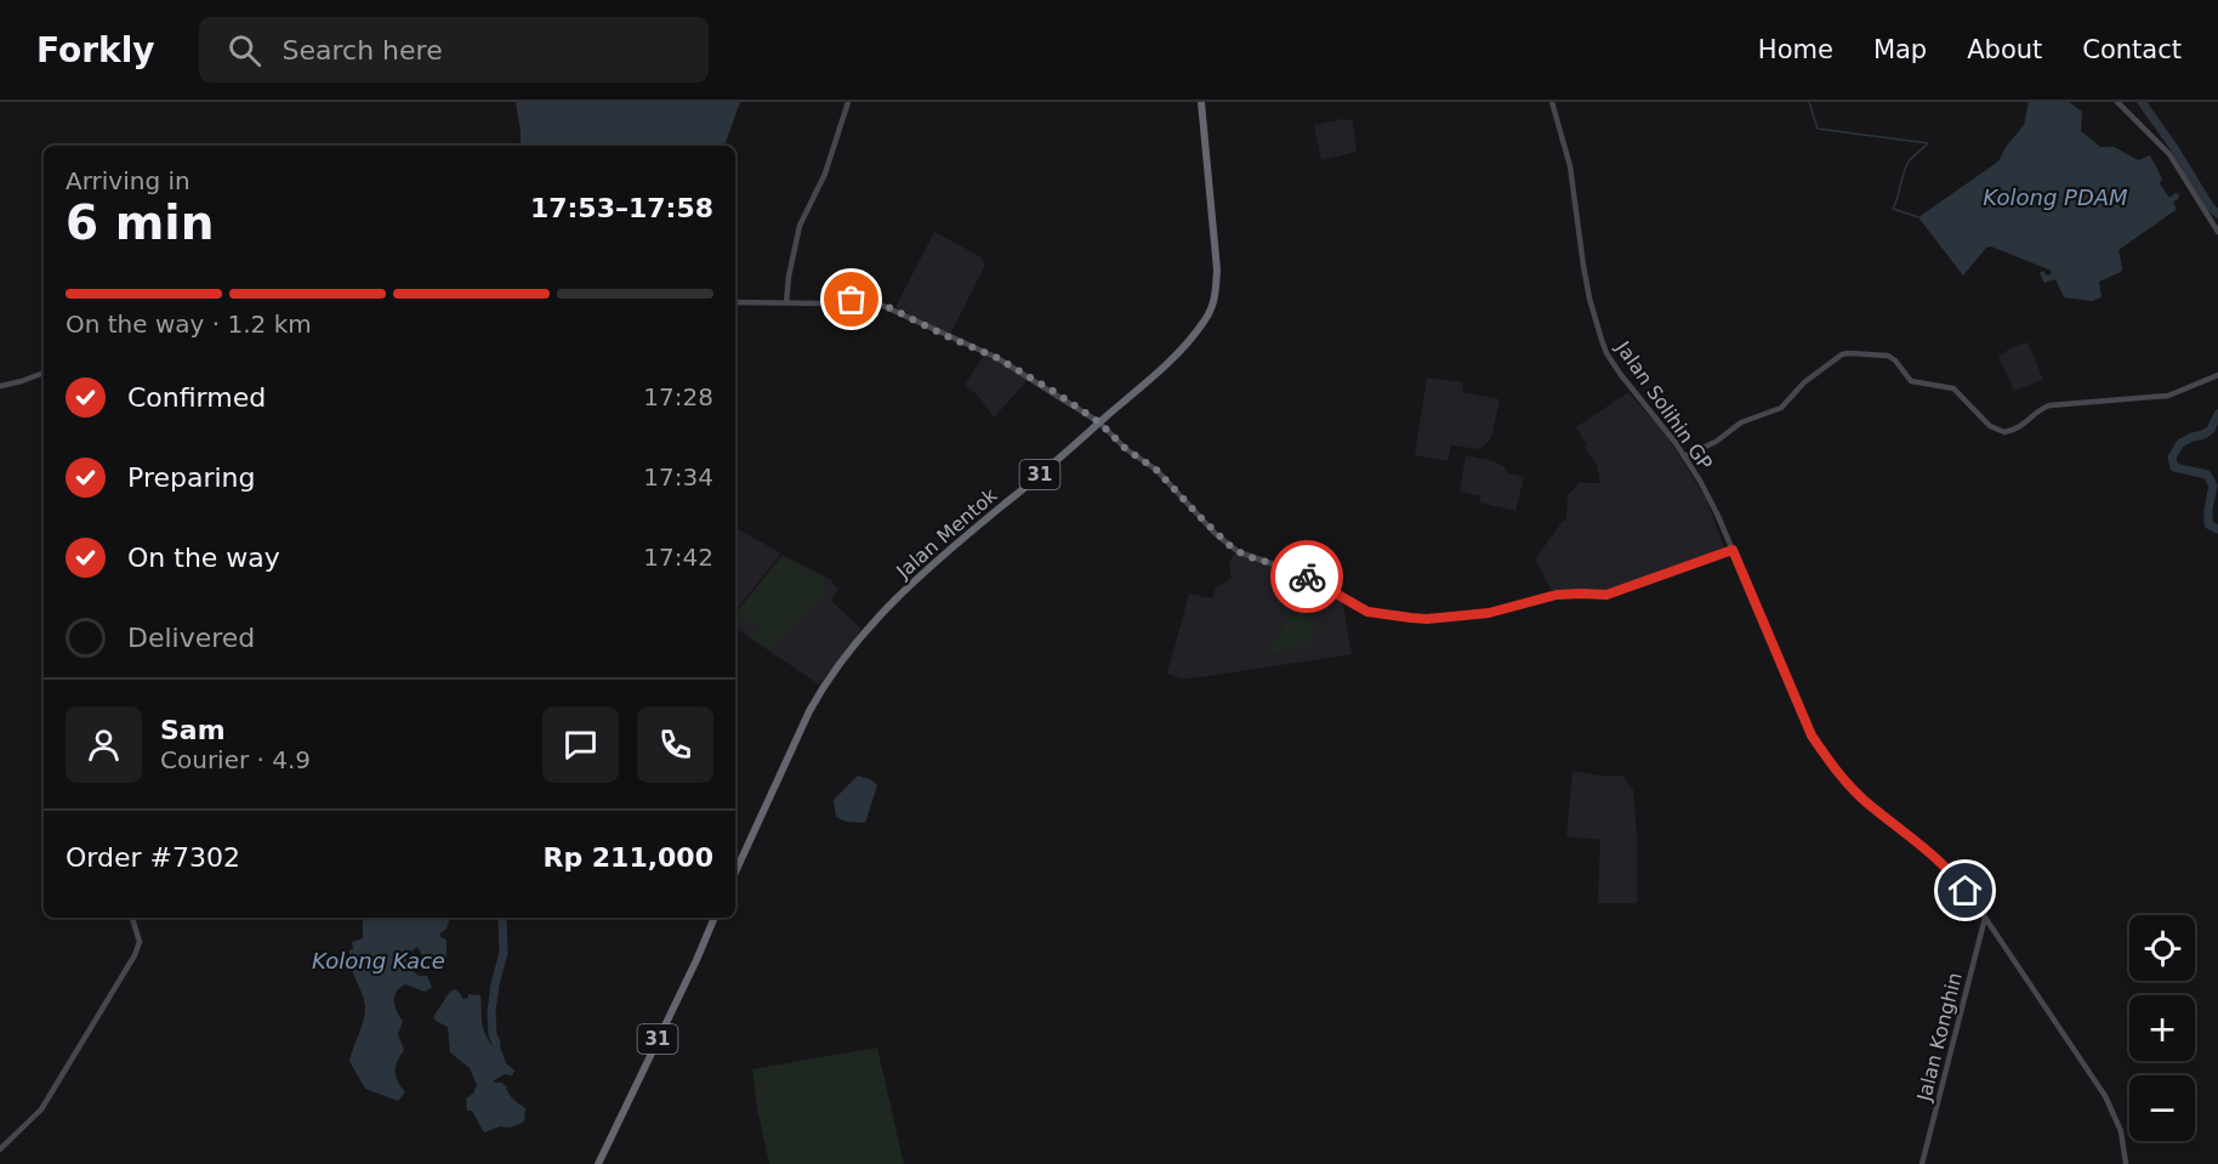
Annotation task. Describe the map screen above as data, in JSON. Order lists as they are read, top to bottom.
{
  "streets": {
    "highway": ["31", "Jalan Mentok"],
    "main road": ["Jalan Solihin GP", "Jalan Konghin"]
  },
  "crossings": [
    ["Jalan Solihin GP", "Jalan Konghin"]
  ],
  "water": ["Kolong PDAM", "Kolong Kace"],
  "page": {
    "header": "Forkly",
    "search": "Search here",
    "nav": [
      "Home",
      "Map",
      "About",
      "Contact"
    ],
    "heading": ["6 min", "Arriving in", "17:53–17:58"],
    "panel": [
      "Sam",
      "Courier · 4.9",
      "Order #7302",
      "Rp 211,000"
    ],
    "bar": "On the way · 1.2 km",
    "list": [
      ["Confirmed", "17:28"],
      ["Preparing", "17:34"],
      ["On the way", "17:42"],
      "Delivered"
    ],
    "map_buttons": ["+", "−"]
  }
}
